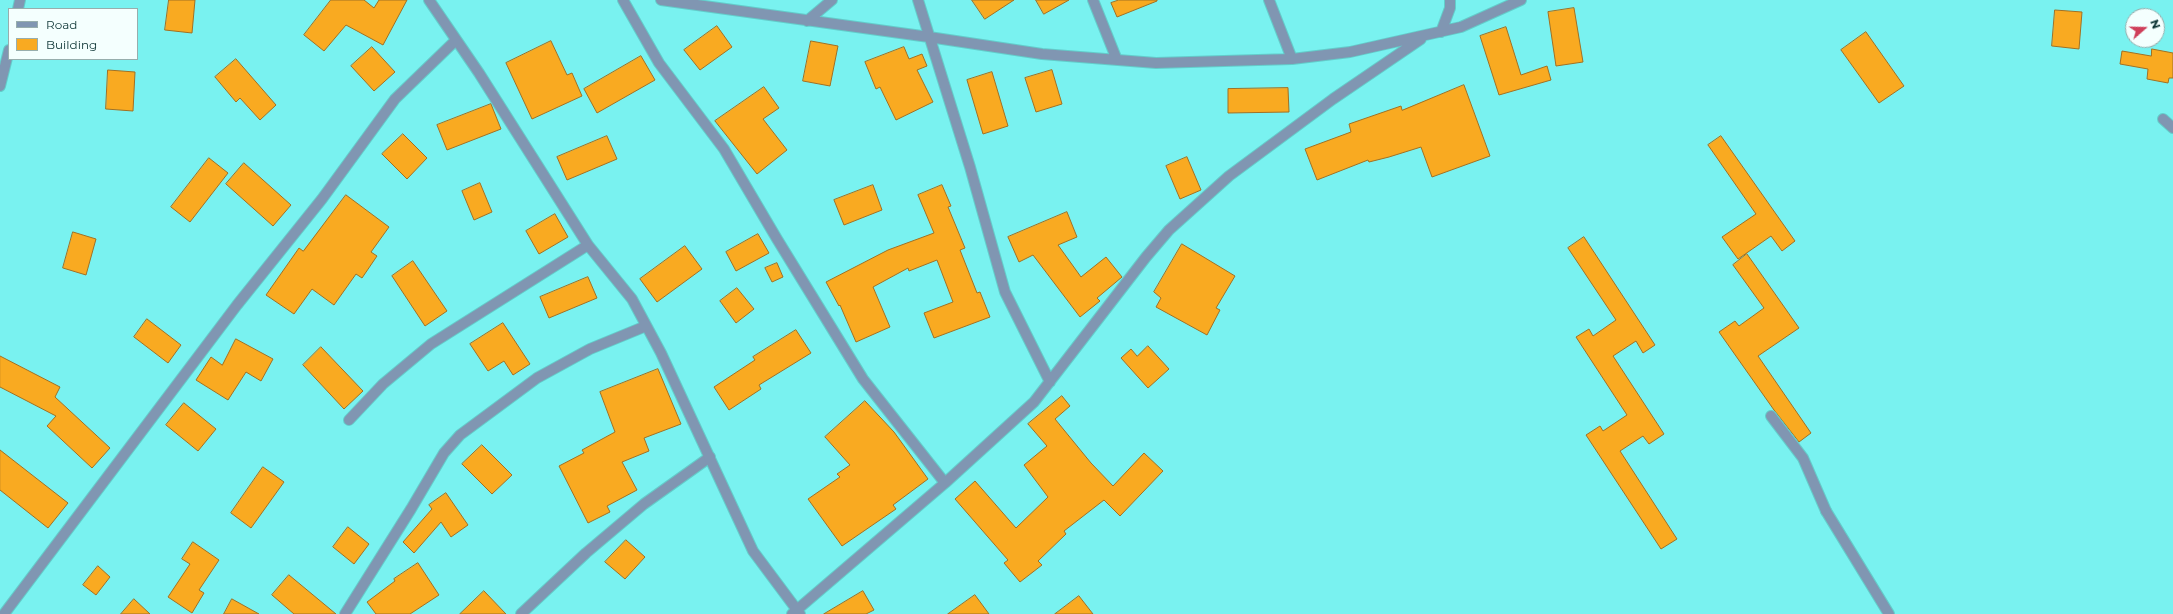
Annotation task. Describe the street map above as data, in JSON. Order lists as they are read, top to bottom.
{
  "legend": ["Road", "Building"],
  "north": "right"
}
